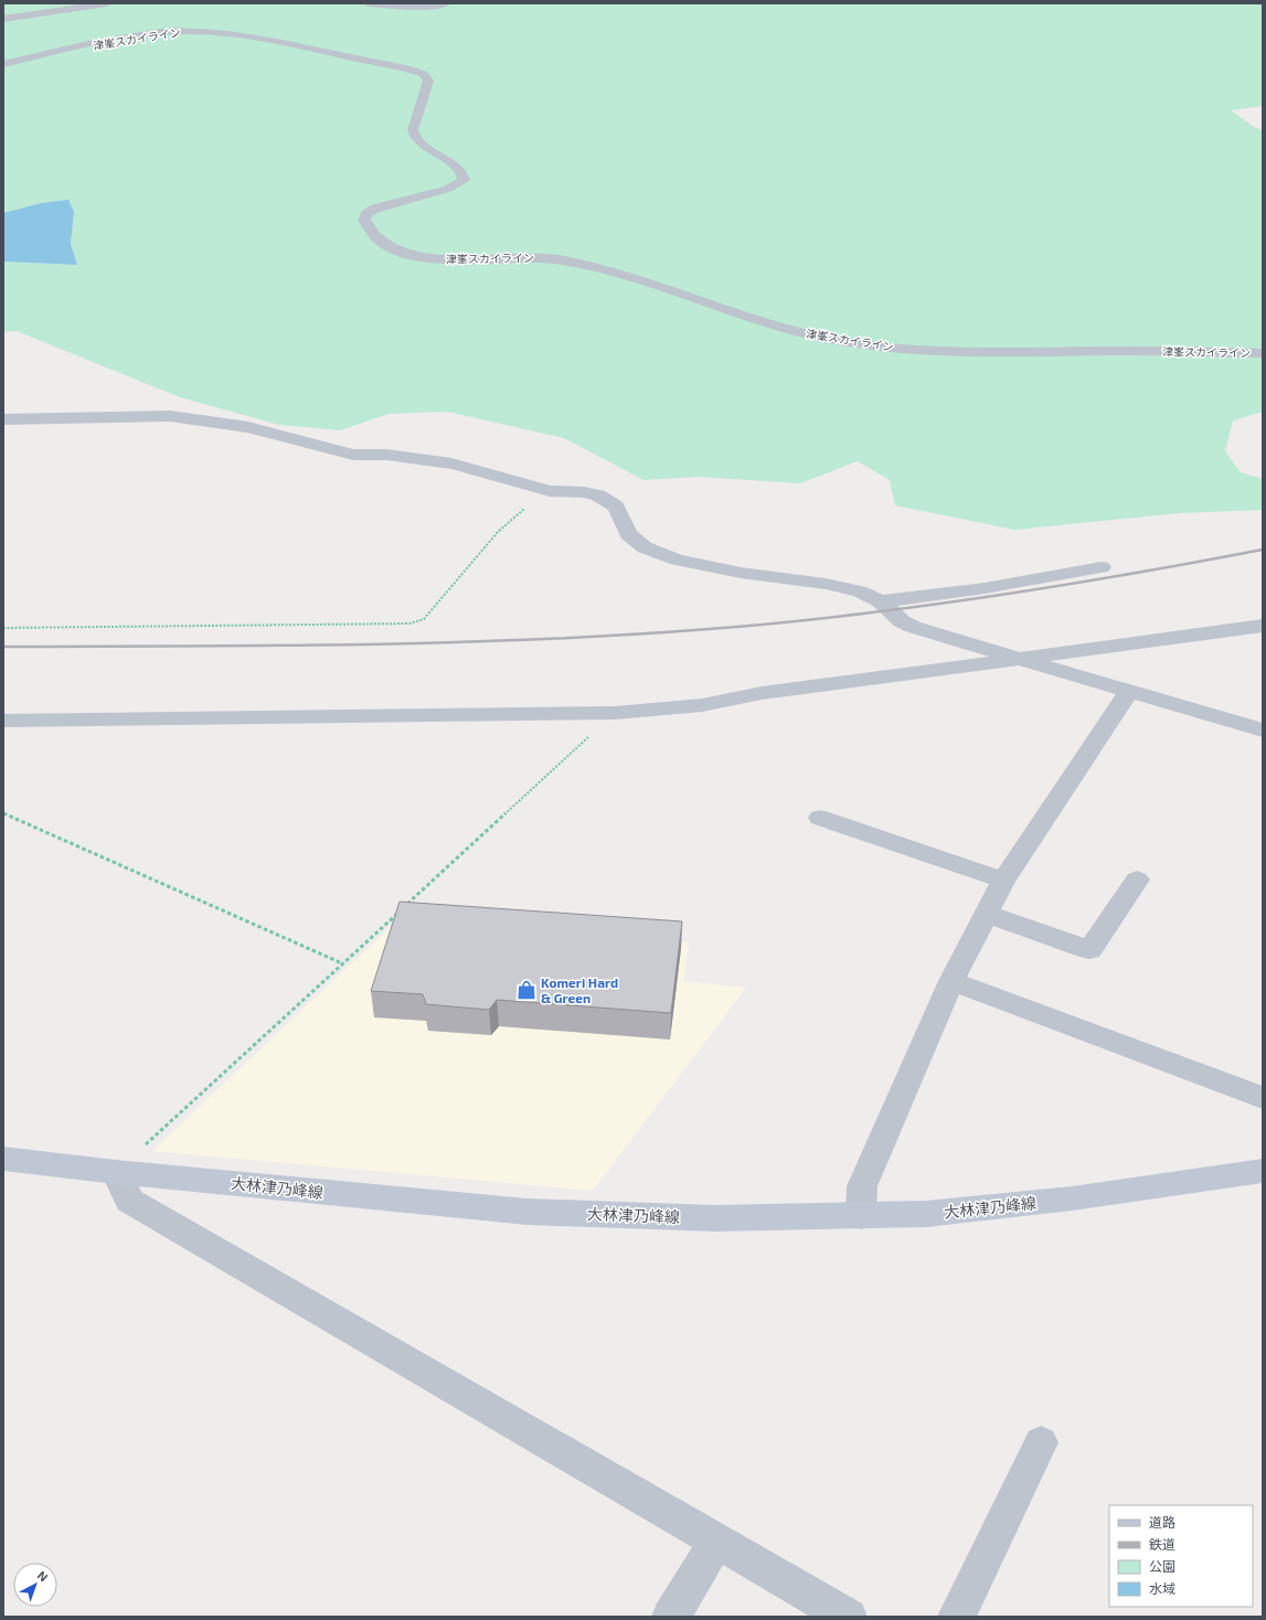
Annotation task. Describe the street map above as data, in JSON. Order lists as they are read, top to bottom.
{
  "streets": {
    "main road": ["大林津乃峰線"],
    "street": ["津峯スカイライン"]
  },
  "places": {
    "shop": ["Komeri Hard & Green"]
  },
  "legend": [
    "道路",
    "鉄道",
    "公園",
    "水域"
  ],
  "north": "top right"
}
